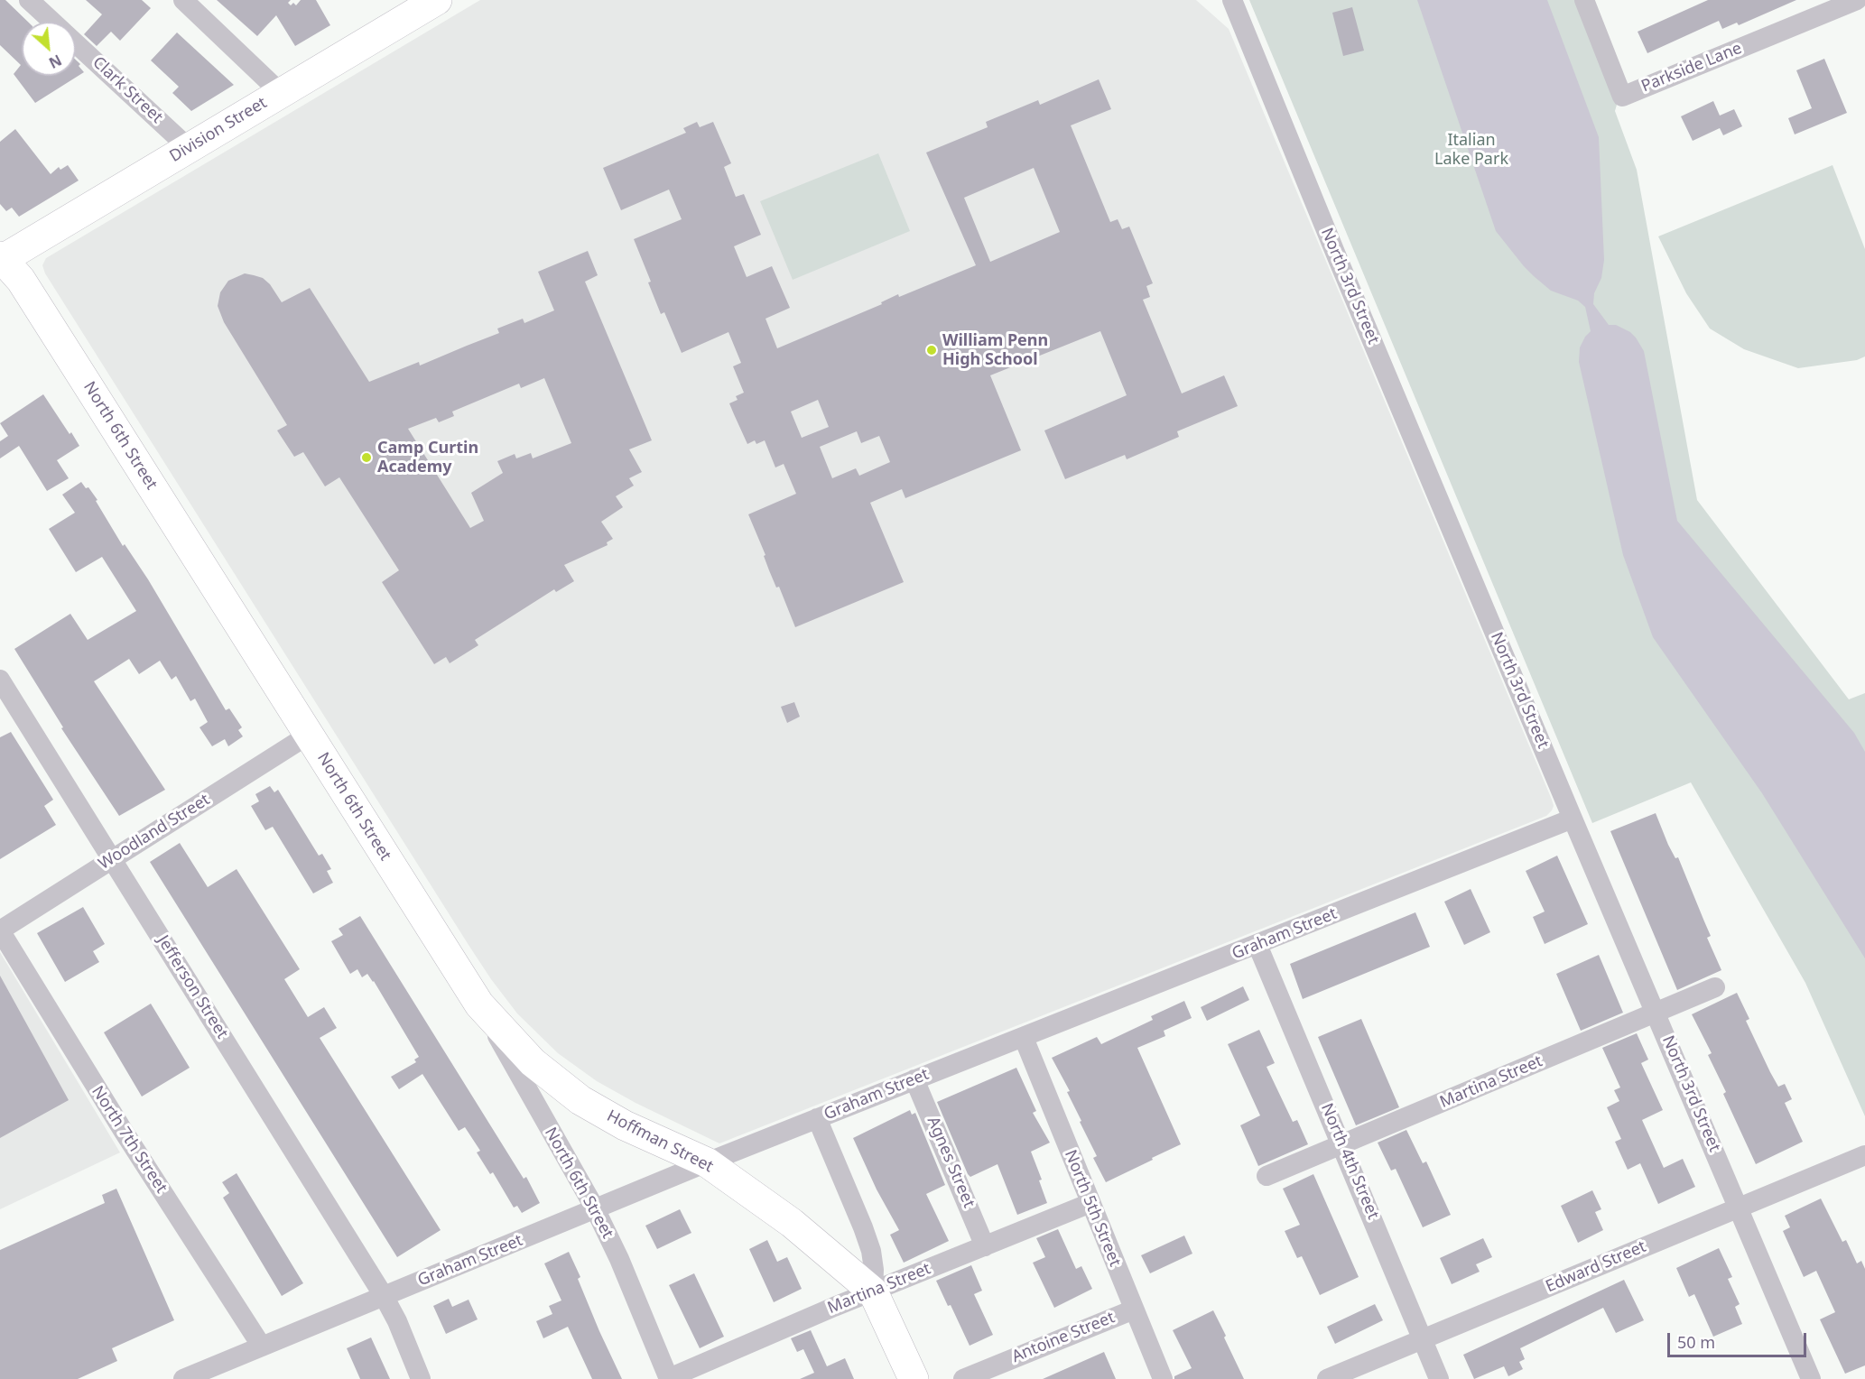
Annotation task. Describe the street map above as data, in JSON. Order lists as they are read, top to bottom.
{
  "streets": {
    "street": [
      "Parkside Lane",
      "Clark Street",
      "Division Street",
      "North 3rd Street",
      "North 6th Street",
      "Woodland Street",
      "Graham Street",
      "Jefferson Street",
      "Martina Street",
      "North 7th Street",
      "Hoffman Street",
      "North 4th Street",
      "Agnes Street",
      "North 5th Street",
      "Edward Street",
      "Antoine Street"
    ]
  },
  "crossings": [
    ["Clark Street", "Division Street"],
    ["Division Street", "North 6th Street"],
    ["North 3rd Street", "Graham Street"],
    ["North 3rd Street", "Martina Street"],
    ["North 3rd Street", "Edward Street"],
    ["North 6th Street", "Woodland Street"],
    ["North 6th Street", "Graham Street"],
    ["North 6th Street", "Martina Street"],
    ["North 6th Street", "Hoffman Street"],
    ["Woodland Street", "Jefferson Street"],
    ["Woodland Street", "North 7th Street"],
    ["Graham Street", "Jefferson Street"],
    ["Graham Street", "North 7th Street"],
    ["Graham Street", "Hoffman Street"],
    ["Graham Street", "North 4th Street"],
    ["Graham Street", "Agnes Street"],
    ["Graham Street", "North 5th Street"],
    ["Martina Street", "Hoffman Street"],
    ["Martina Street", "North 4th Street"],
    ["Martina Street", "Agnes Street"],
    ["Martina Street", "North 5th Street"],
    ["North 4th Street", "Edward Street"],
    ["North 5th Street", "Antoine Street"]
  ],
  "parks": ["Italian Lake Park"],
  "places": ["William Penn High School", "Camp Curtin Academy"],
  "scale_bar": "50 m",
  "north": "bottom right"
}
